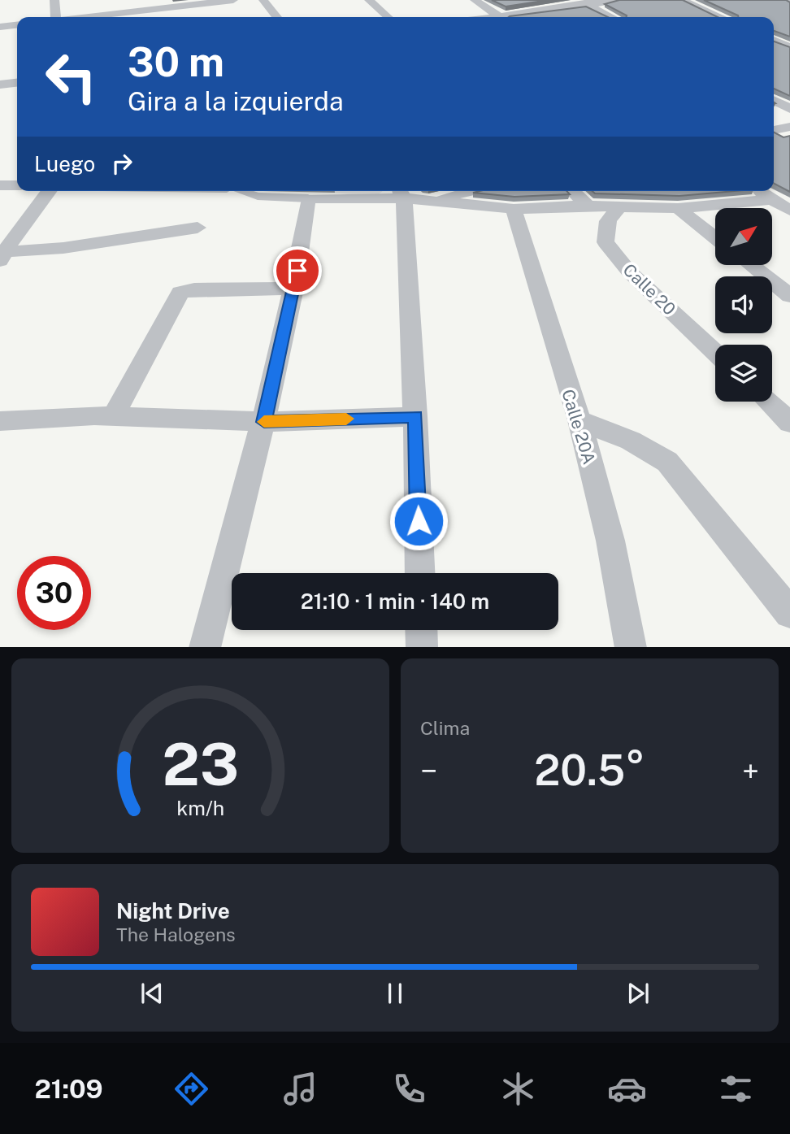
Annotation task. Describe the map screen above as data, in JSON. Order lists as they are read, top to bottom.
{
  "streets": {
    "street": ["Calle 20", "Calle 20A"]
  },
  "north": "top right",
  "page": {
    "turn": ["30 m", "Gira a la izquierda"],
    "then": "Luego",
    "limit": "30",
    "trip": "21:10 · 1 min · 140 m",
    "tile": "Clima",
    "heat": ["−", "20.5°", "+"],
    "song": ["Night Drive", "The Halogens"],
    "tabs": "21:09",
    "gauge": ["23", "km/h"]
  }
}
